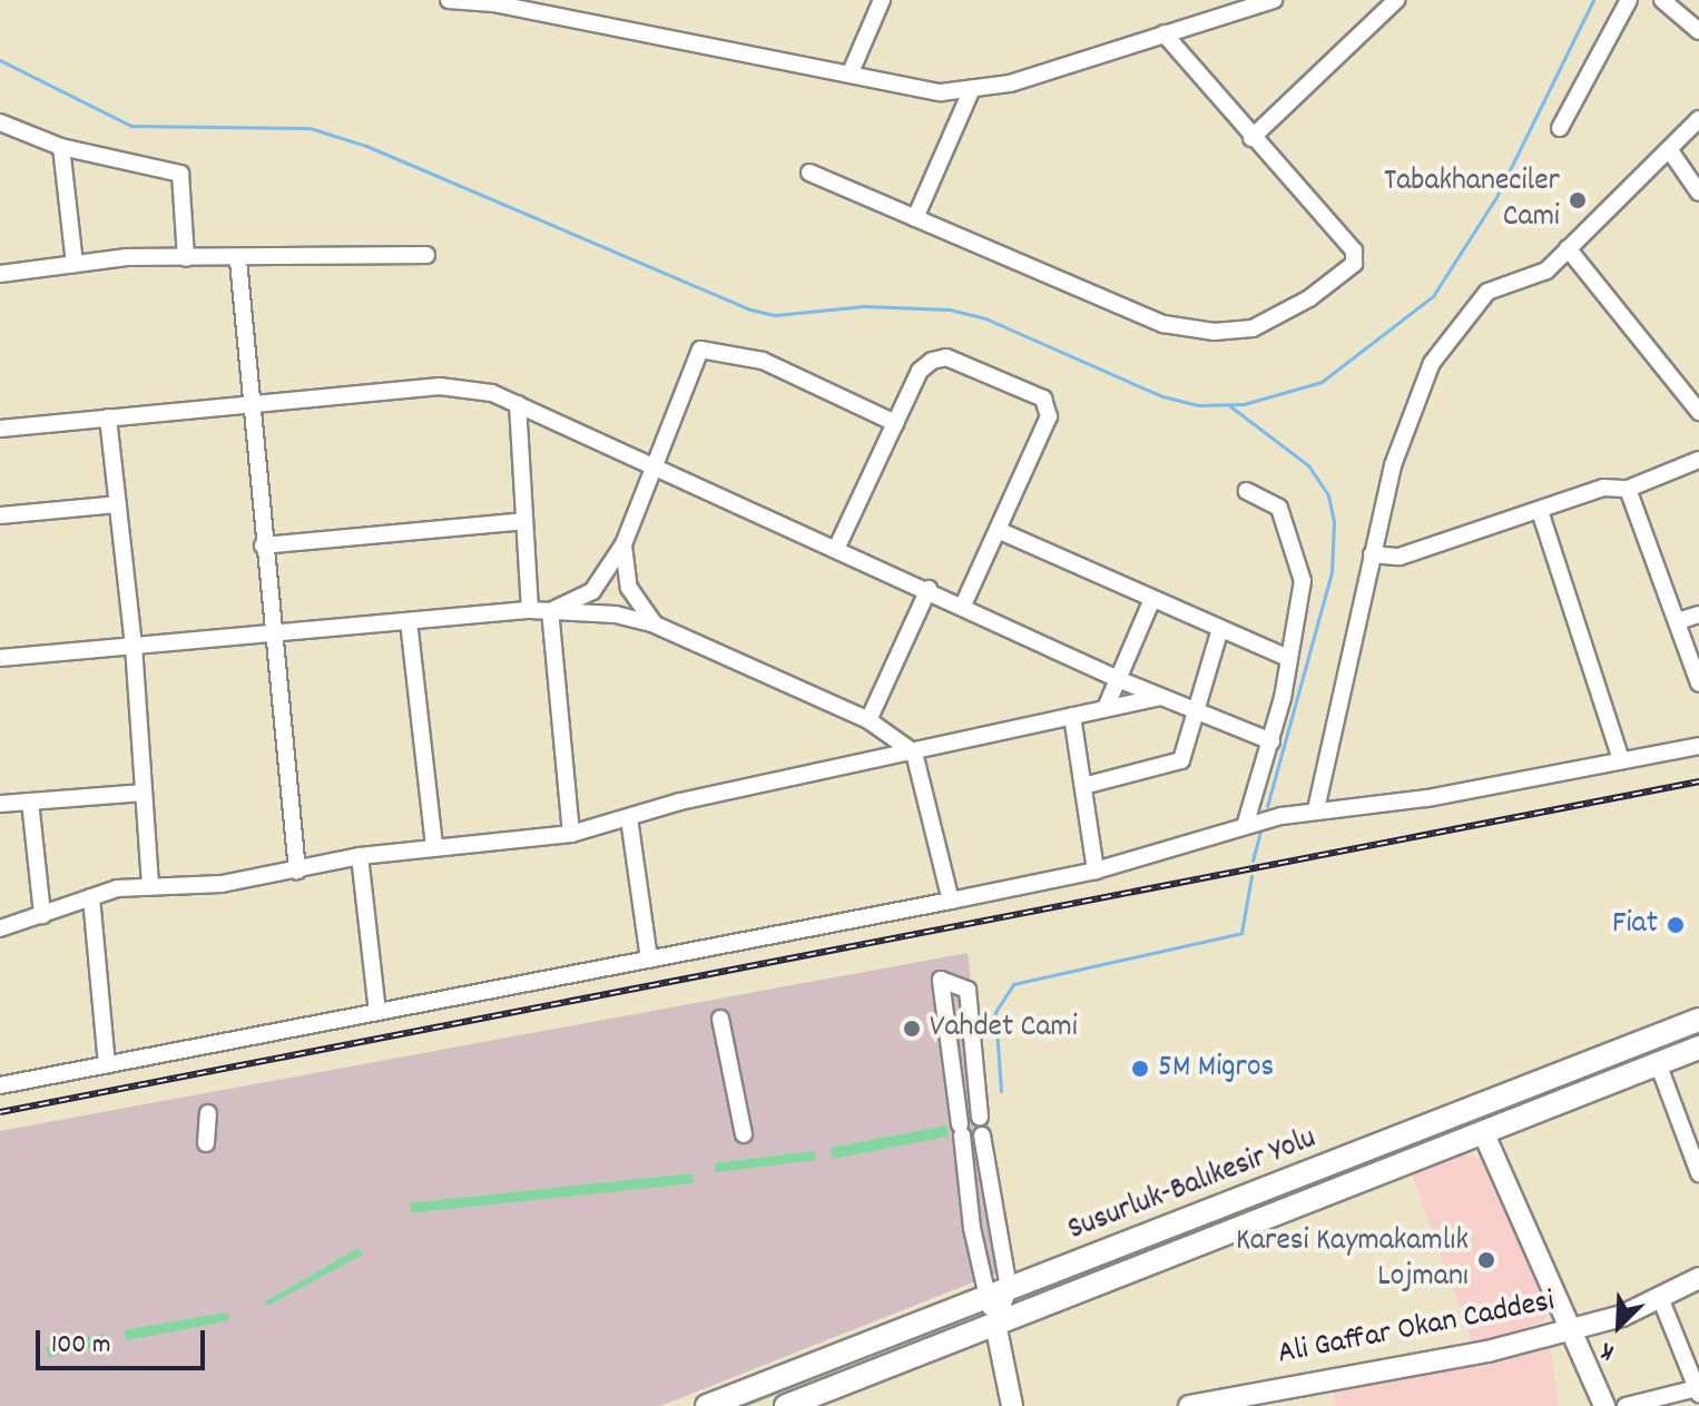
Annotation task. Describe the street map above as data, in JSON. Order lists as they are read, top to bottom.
{
  "streets": {
    "highway": ["Susurluk-Balıkesir Yolu"],
    "main road": ["Ali Gaffar Okan Caddesi"]
  },
  "places": [
    "Tabakhaneciler Cami",
    "Fiat",
    "Vahdet Cami",
    "5M Migros",
    "Karesi Kaymakamlık Lojmanı"
  ],
  "scale_bar": "100 m",
  "north": "bottom left"
}
